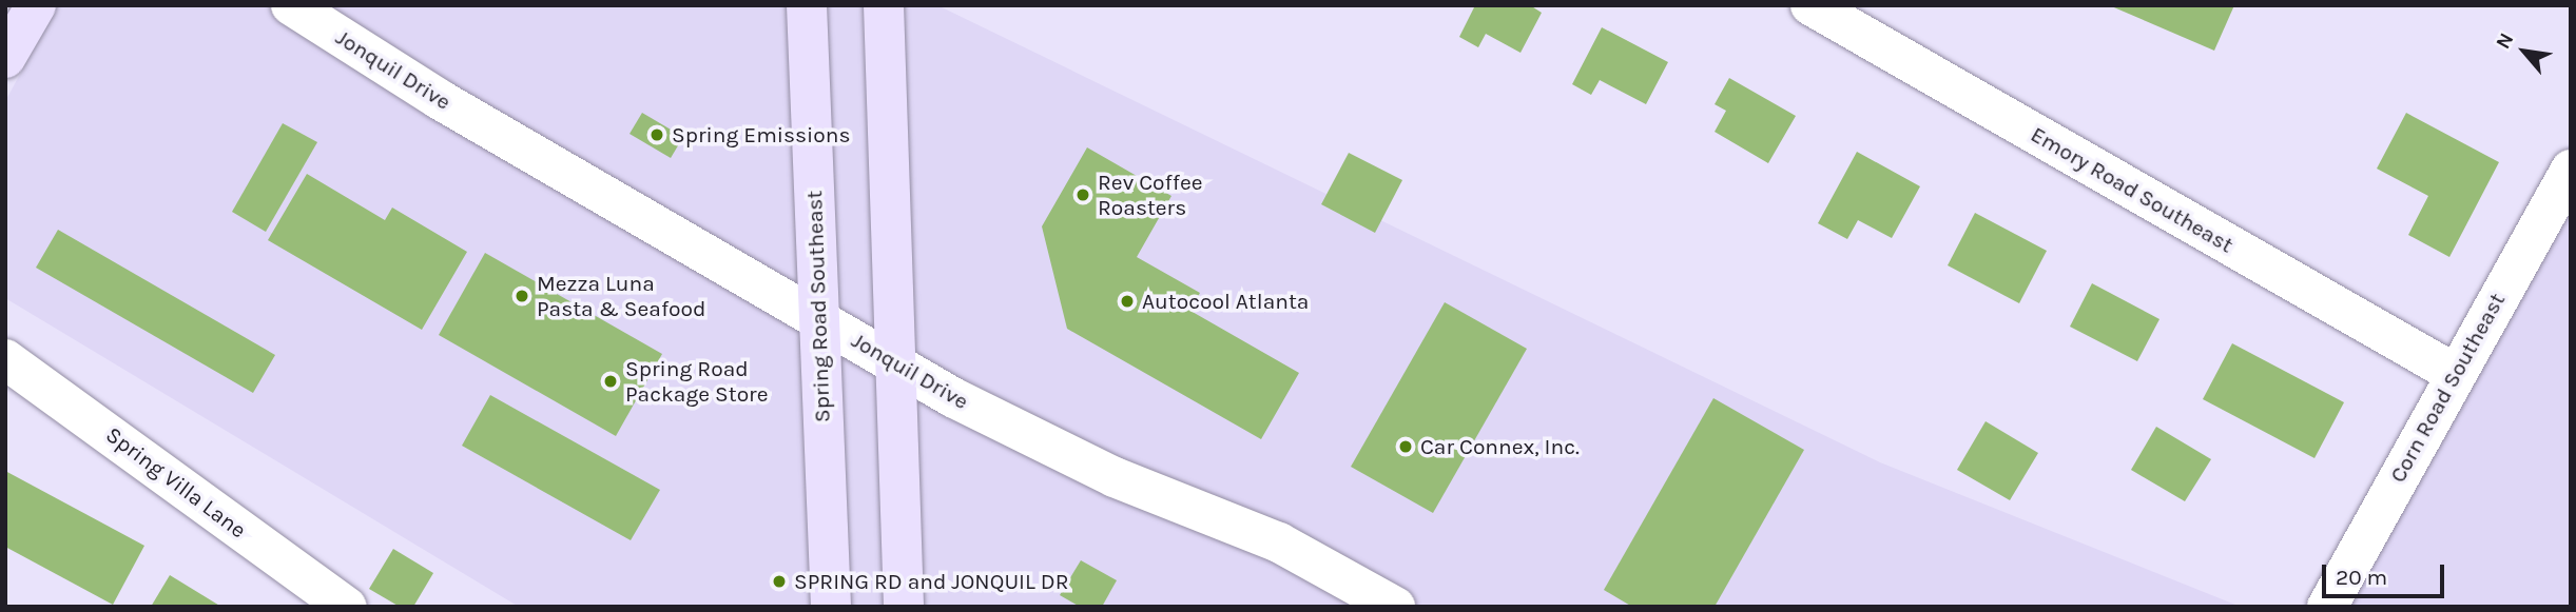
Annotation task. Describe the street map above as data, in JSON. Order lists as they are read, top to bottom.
{
  "streets": {
    "main road": ["Spring Road Southeast"],
    "street": [
      "Jonquil Drive",
      "Emory Road Southeast",
      "Corn Road Southeast",
      "Spring Villa Lane"
    ]
  },
  "crossings": [
    ["Jonquil Drive", "Spring Road Southeast"],
    ["Emory Road Southeast", "Corn Road Southeast"]
  ],
  "places": [
    "Spring Emissions",
    "Rev Coffee Roasters",
    "Mezza Luna Pasta & Seafood",
    "Autocool Atlanta",
    "Spring Road Package Store",
    "Car Connex, Inc.",
    "SPRING RD and JONQUIL DR"
  ],
  "scale_bar": "20 m",
  "north": "top left"
}
